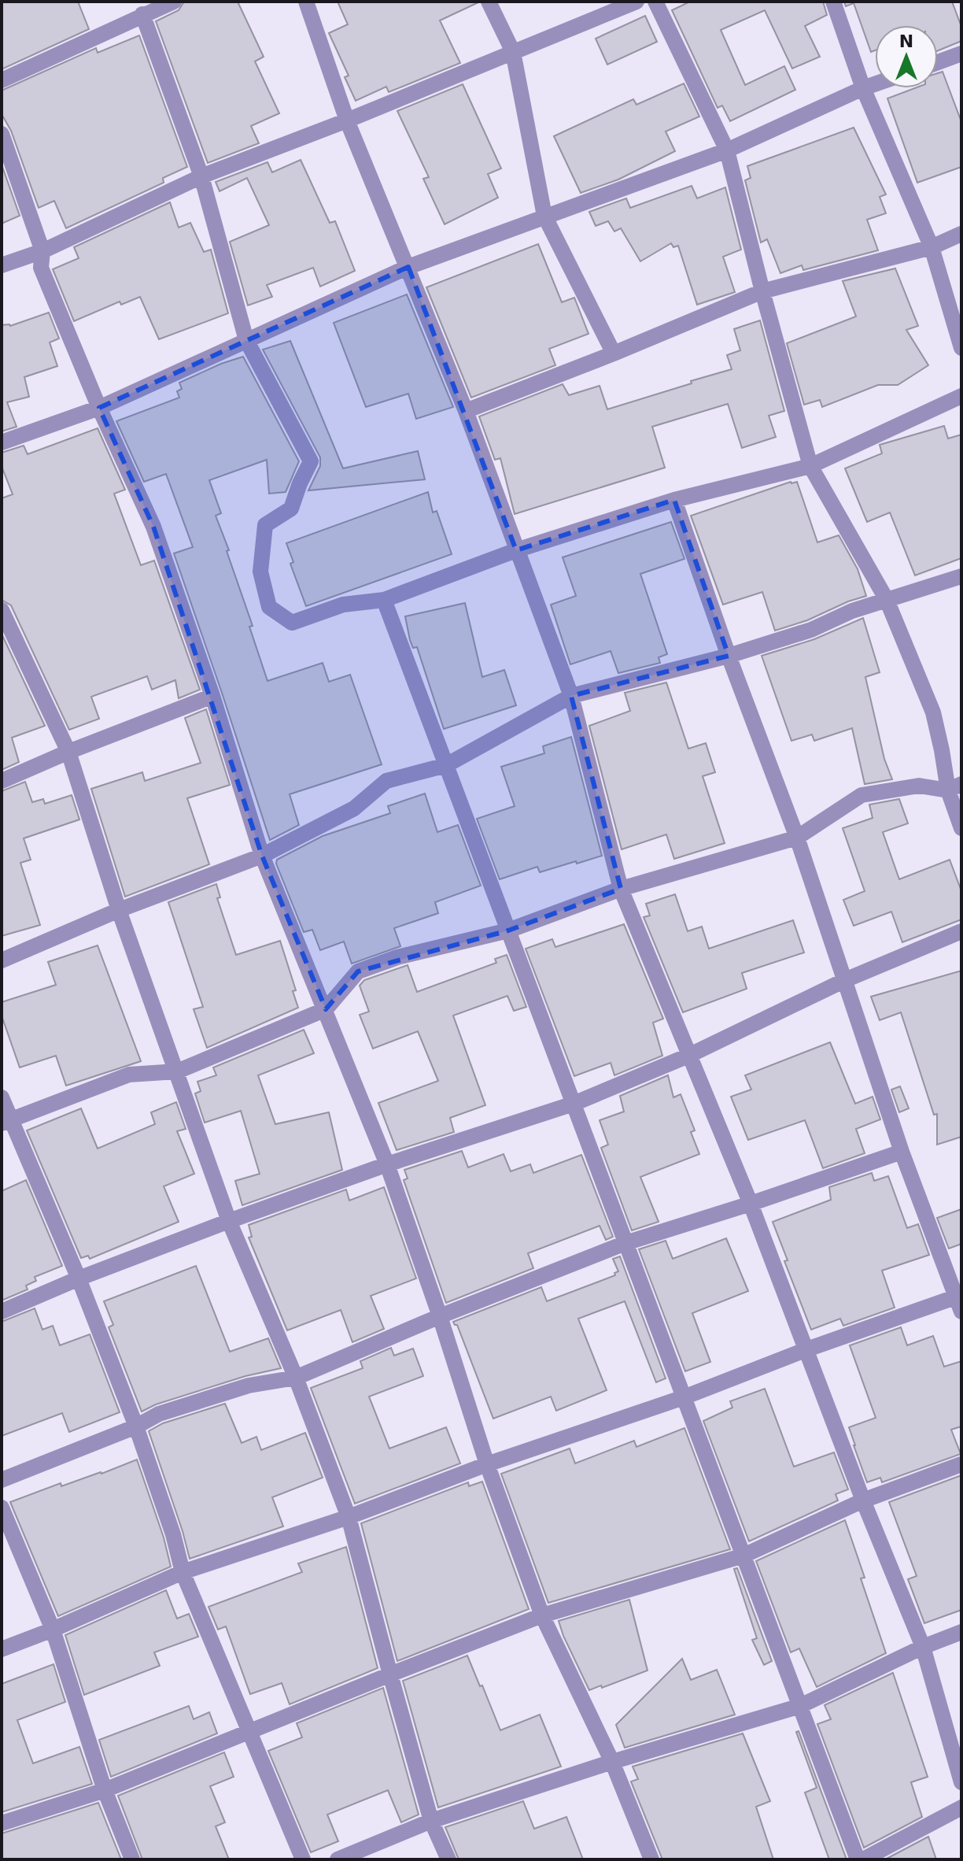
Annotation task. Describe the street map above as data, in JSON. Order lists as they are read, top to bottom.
{
  "north": "top"
}
